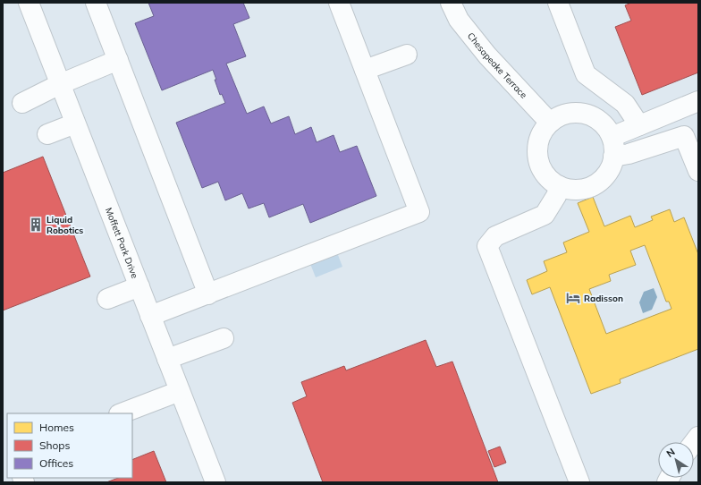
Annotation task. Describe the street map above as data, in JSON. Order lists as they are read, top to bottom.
{
  "streets": {
    "street": ["Chesapeake Terrace", "Moffett Park Drive"]
  },
  "places": {
    "building": ["Liquid Robotics"],
    "hotel": ["Radisson"]
  },
  "legend": ["Homes", "Shops", "Offices"],
  "north": "top left"
}
